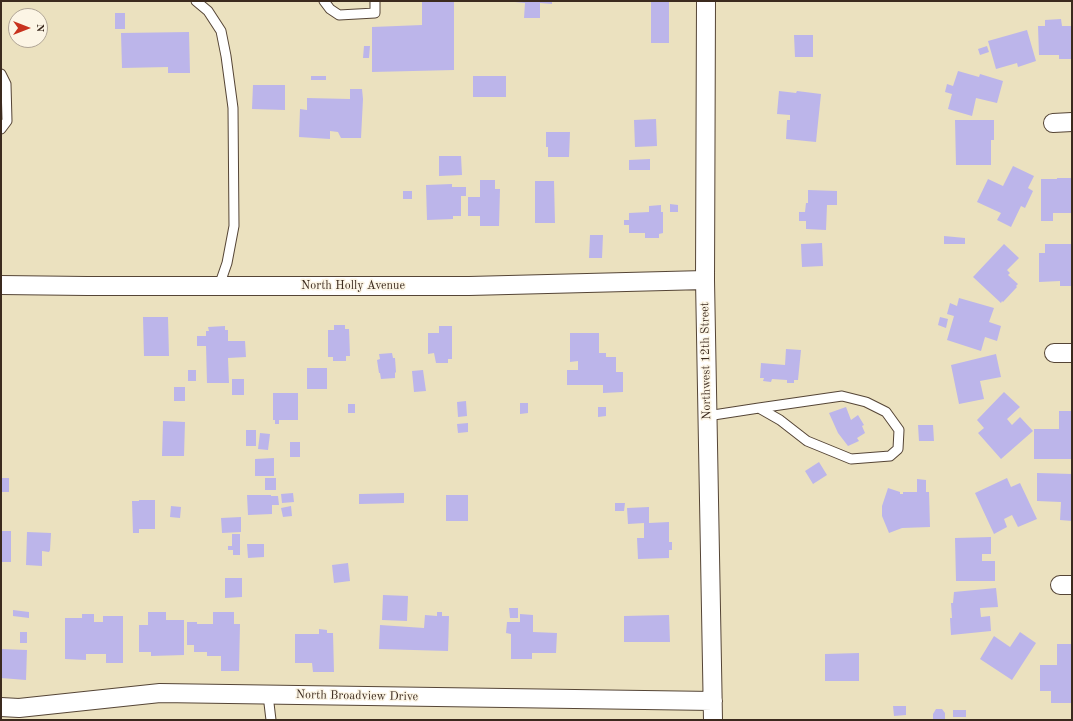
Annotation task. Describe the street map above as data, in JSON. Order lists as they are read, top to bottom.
{
  "streets": {
    "street": ["North Holly Avenue", "Northwest 12th Street", "North Broadview Drive"]
  },
  "crossings": [
    ["North Holly Avenue", "Northwest 12th Street"],
    ["Northwest 12th Street", "North Broadview Drive"]
  ],
  "north": "right"
}
